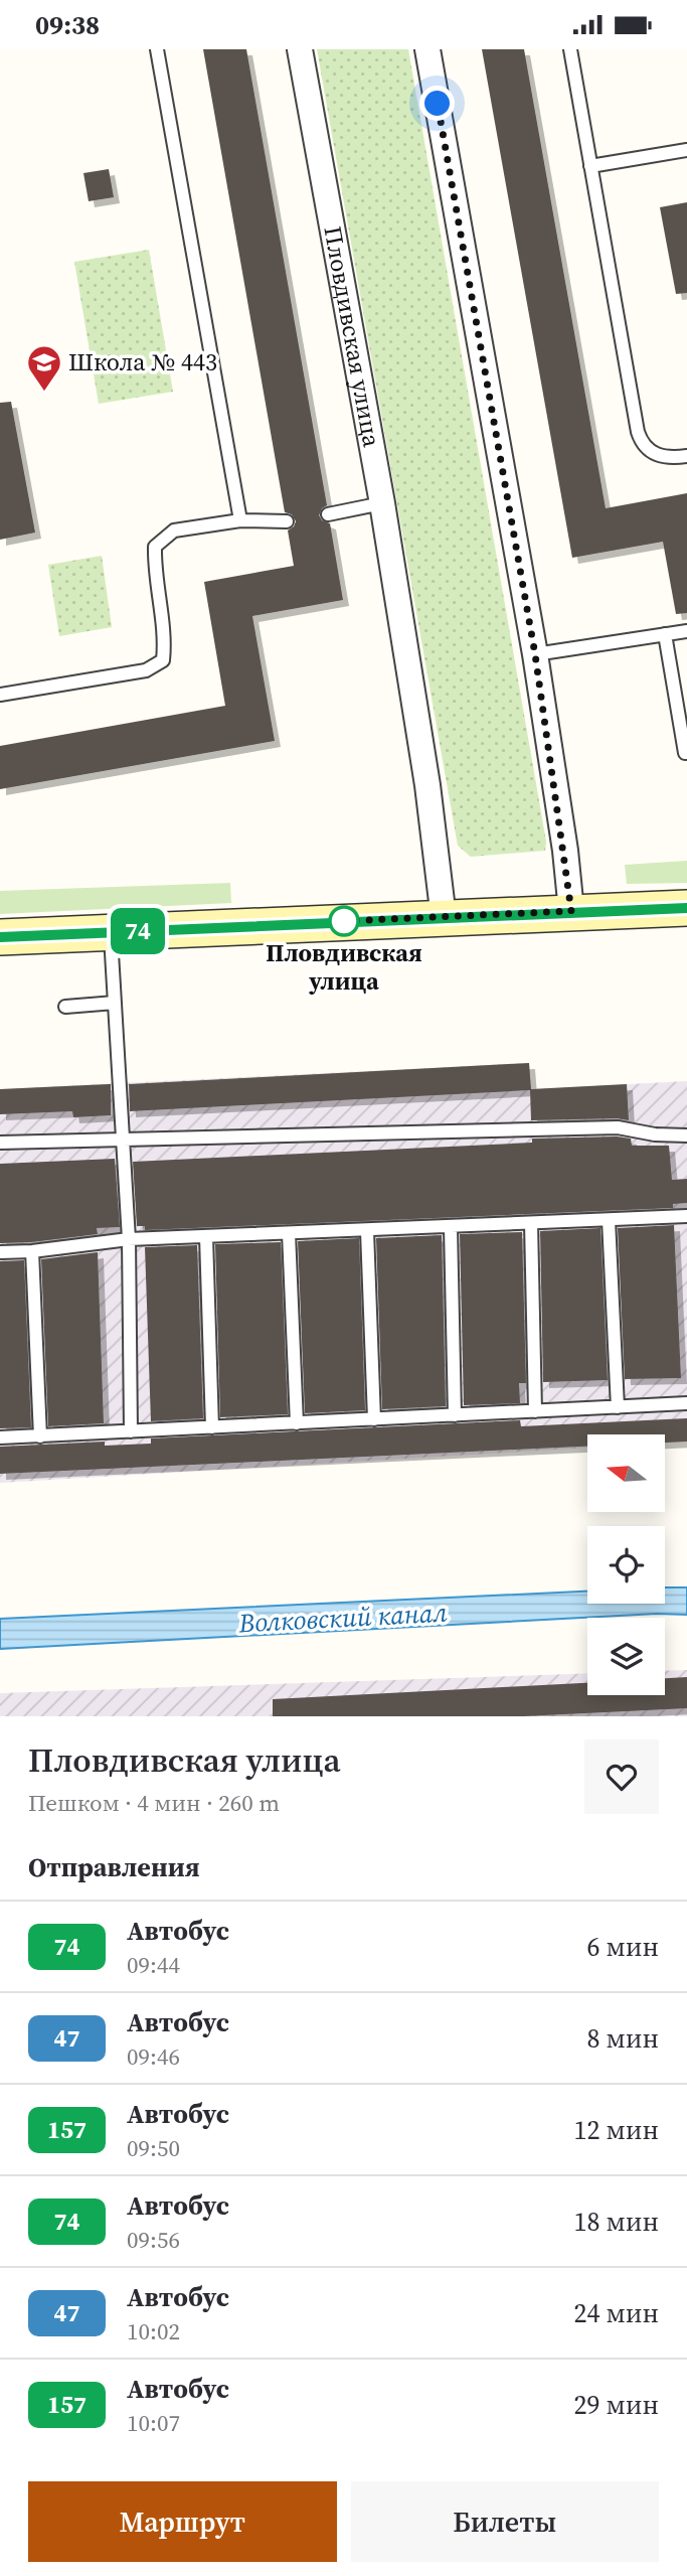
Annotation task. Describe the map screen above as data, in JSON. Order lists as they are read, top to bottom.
{
  "streets": {
    "street": ["Пловдивская улица"]
  },
  "water": ["Волковский канал"],
  "places": {
    "school or university": ["Школа № 443"],
    "other": ["Пловдивская улица"]
  },
  "lines": ["bus line 74"],
  "north": "left",
  "page": {
    "status": "09:38",
    "on_map": "74",
    "heading": [
      ["Пловдивская улица", "Пешком · 4 мин · 260 m"],
      "Отправления"
    ],
    "list": [
      {
        "mark": "74",
        "name": "Автобус",
        "note": "09:44",
        "value": "6 мин"
      },
      {
        "mark": "47",
        "name": "Автобус",
        "note": "09:46",
        "value": "8 мин"
      },
      {
        "mark": "157",
        "name": "Автобус",
        "note": "09:50",
        "value": "12 мин"
      },
      {
        "mark": "74",
        "name": "Автобус",
        "note": "09:56",
        "value": "18 мин"
      },
      {
        "mark": "47",
        "name": "Автобус",
        "note": "10:02",
        "value": "24 мин"
      },
      {
        "mark": "157",
        "name": "Автобус",
        "note": "10:07",
        "value": "29 мин"
      }
    ],
    "buttons": ["Маршрут", "Билеты"]
  }
}
